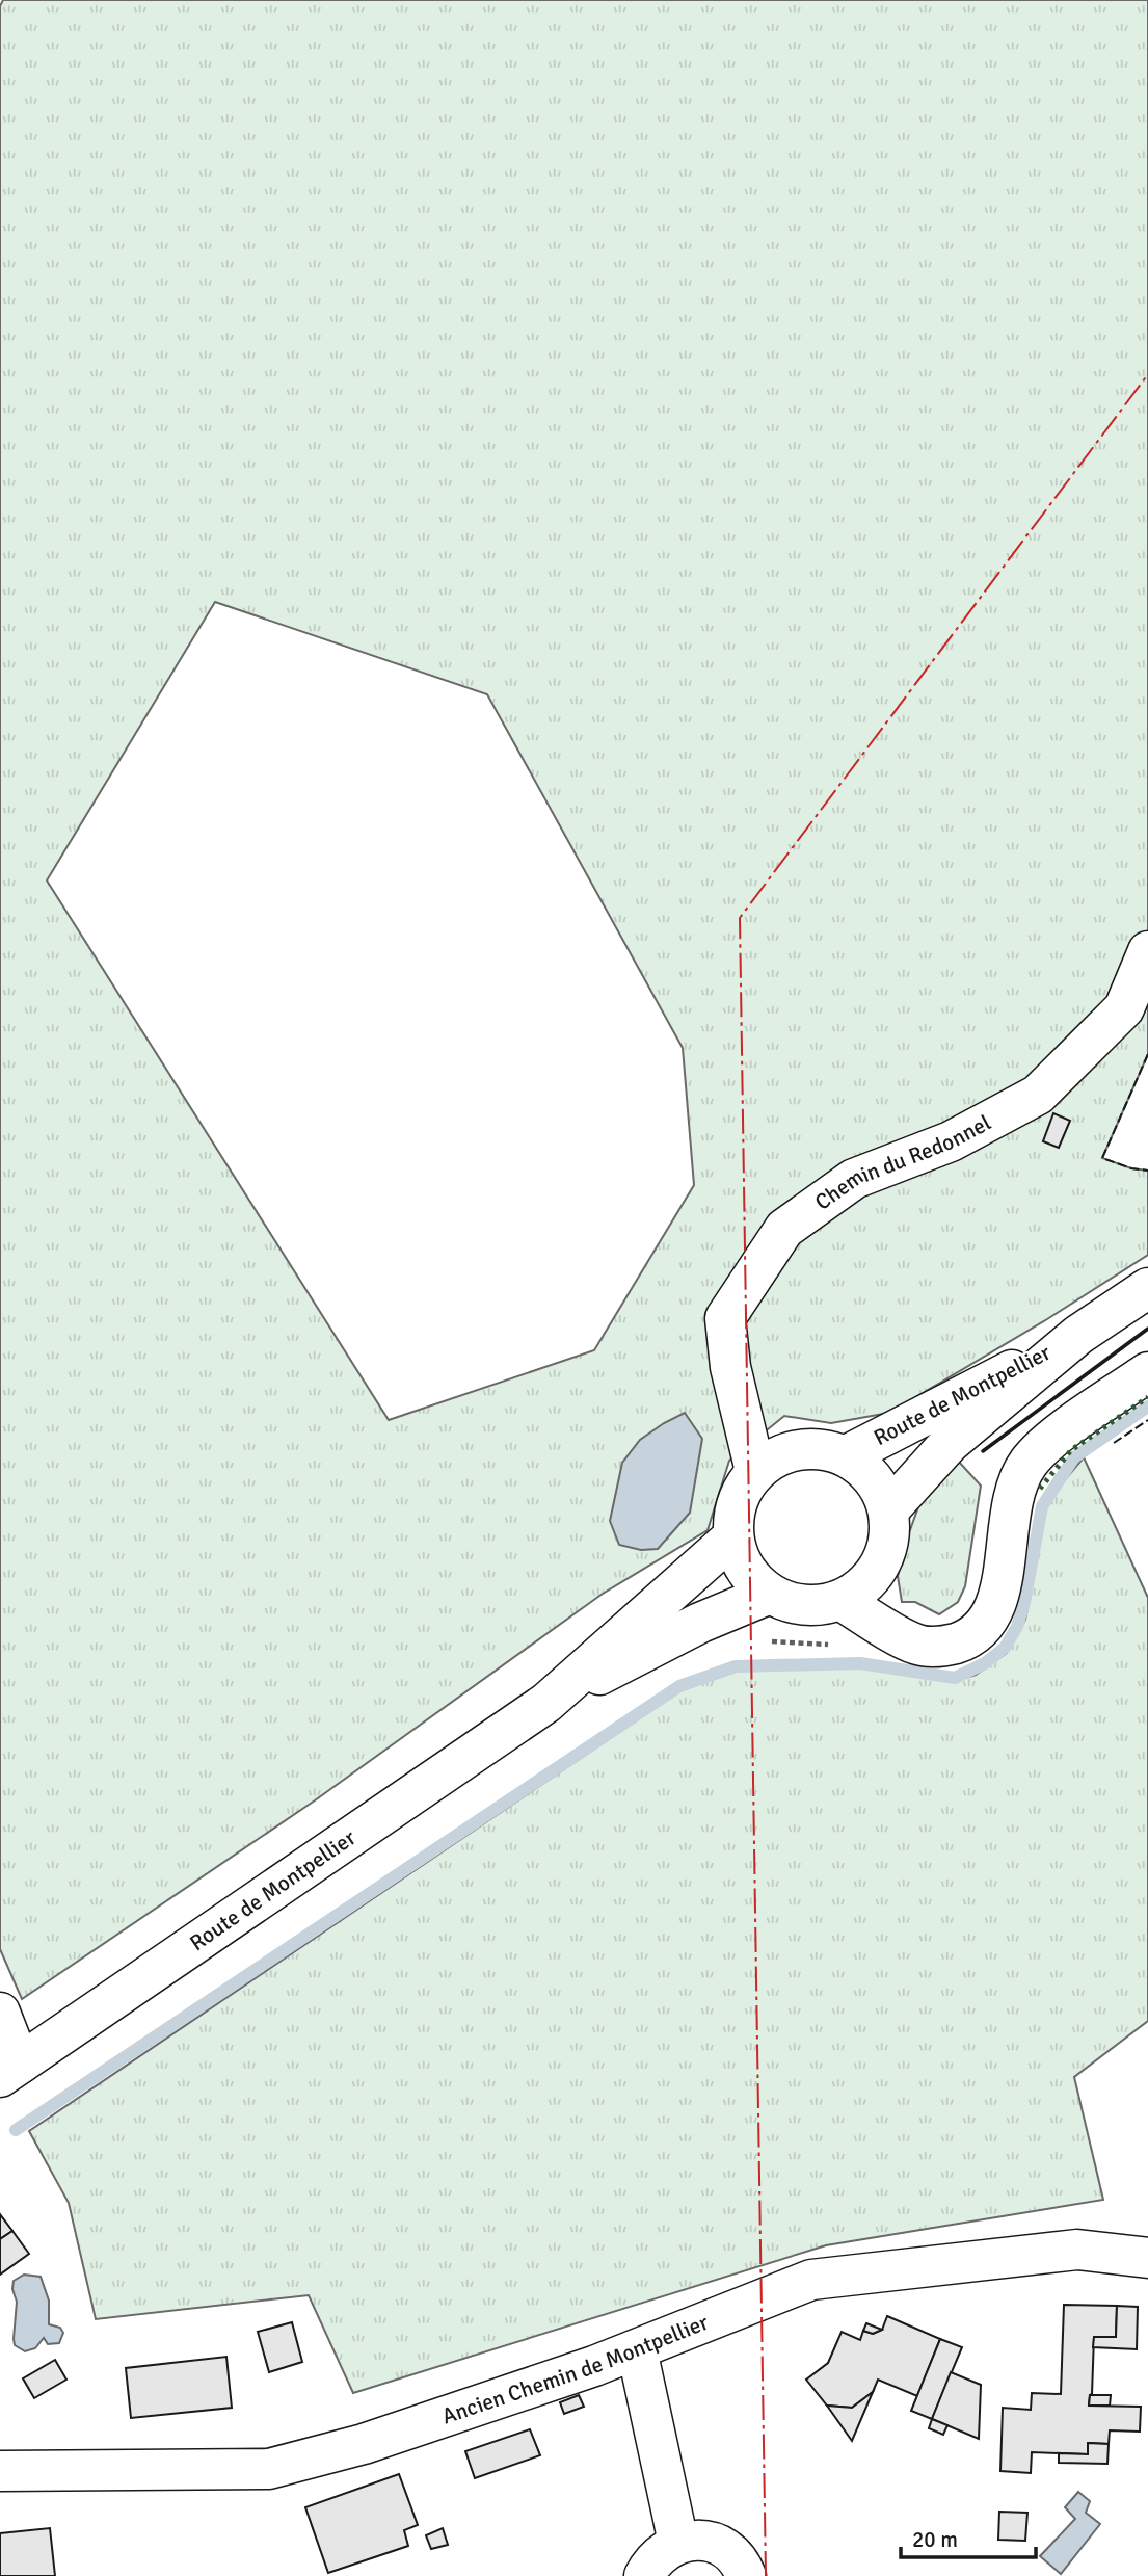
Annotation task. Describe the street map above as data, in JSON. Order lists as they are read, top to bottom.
{
  "streets": {
    "street": ["Chemin du Redonnel", "Route de Montpellier", "Ancien Chemin de Montpellier"]
  },
  "crossings": [
    ["Chemin du Redonnel", "Route de Montpellier"]
  ],
  "scale_bar": "20 m"
}
